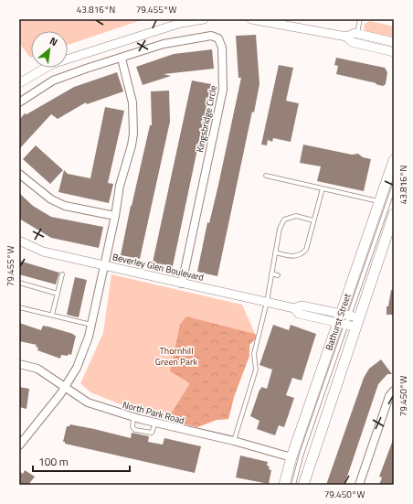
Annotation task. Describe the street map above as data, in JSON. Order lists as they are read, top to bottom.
{
  "streets": {
    "main road": ["Bathurst Street"],
    "street": ["Kingsbridge Circle", "Beverley Glen Boulevard", "North Park Road"]
  },
  "crossings": [
    ["Kingsbridge Circle", "Beverley Glen Boulevard"],
    ["Beverley Glen Boulevard", "Bathurst Street"],
    ["Bathurst Street", "North Park Road"]
  ],
  "parks": ["Thornhill Green Park"],
  "scale_bar": "100 m",
  "north": "top right",
  "coordinates": ["43.816°N", "79.455°W", "79.450°W"]
}
